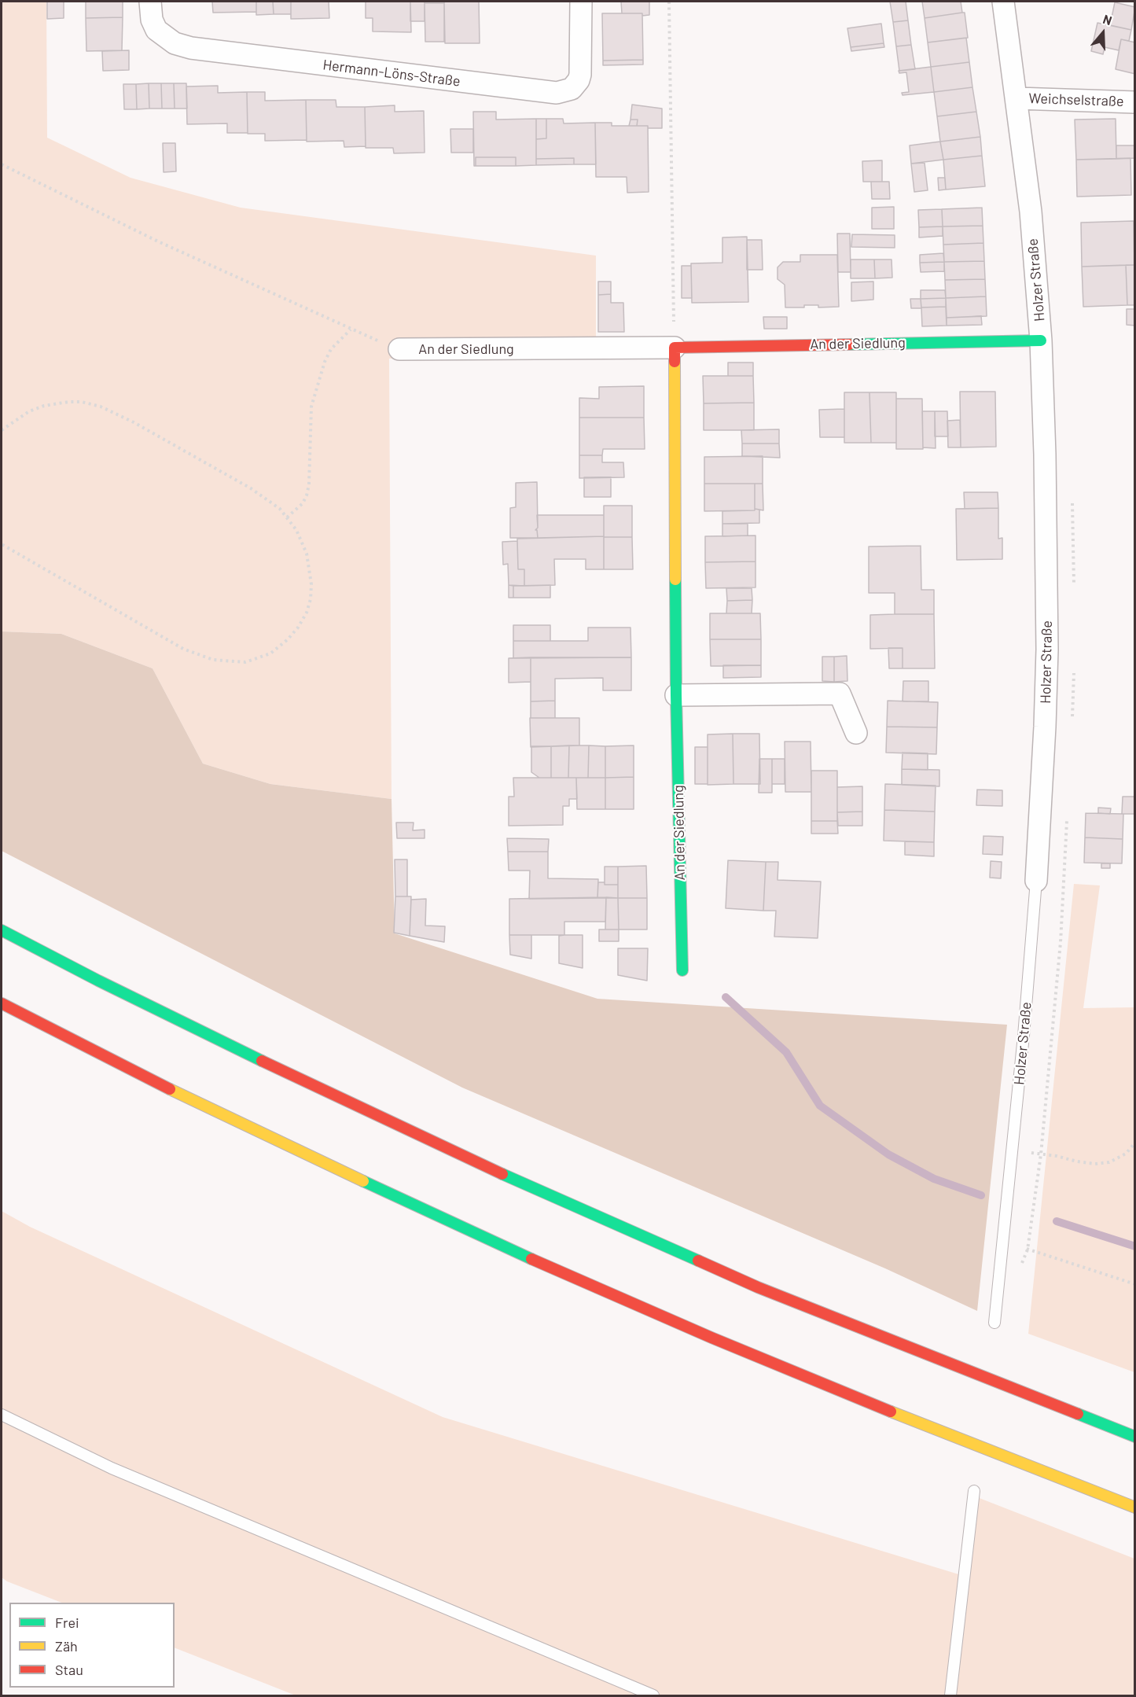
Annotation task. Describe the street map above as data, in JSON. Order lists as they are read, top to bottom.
{
  "streets": {
    "main road": ["An der Siedlung"],
    "street": ["Hermann-Löns-Straße", "Weichselstraße", "Holzer Straße"]
  },
  "crossings": [
    ["Weichselstraße", "Holzer Straße"],
    ["Holzer Straße", "An der Siedlung"]
  ],
  "legend": ["Frei", "Zäh", "Stau"],
  "north": "top"
}
